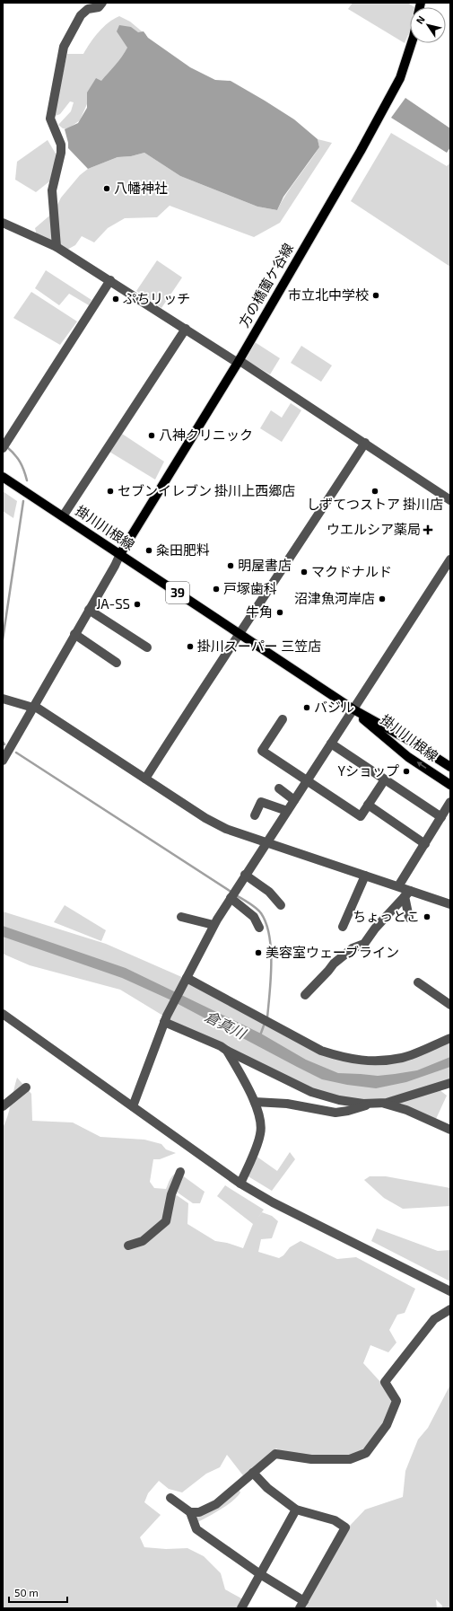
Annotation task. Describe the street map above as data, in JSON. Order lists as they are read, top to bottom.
{
  "streets": {
    "main road": ["方の橋薗ケ谷線", "掛川川根線", "39"]
  },
  "crossings": [
    ["方の橋薗ケ谷線", "掛川川根線"]
  ],
  "water": ["倉真川"],
  "places": {
    "other": [
      "八幡神社",
      "市立北中学校",
      "ぷちリッチ",
      "八神クリニック",
      "セブンイレブン 掛川上西郷店",
      "しずてつストア 掛川店",
      "粂田肥料",
      "明屋書店",
      "マクドナルド",
      "戸塚歯科",
      "沼津魚河岸店",
      "JA-SS",
      "牛角",
      "掛川スーパー 三笠店",
      "バジル",
      "Yショップ",
      "ちょっとこ",
      "美容室ウェーブライン"
    ],
    "health": ["ウエルシア薬局"]
  },
  "scale_bar": "50 m",
  "north": "top left"
}
